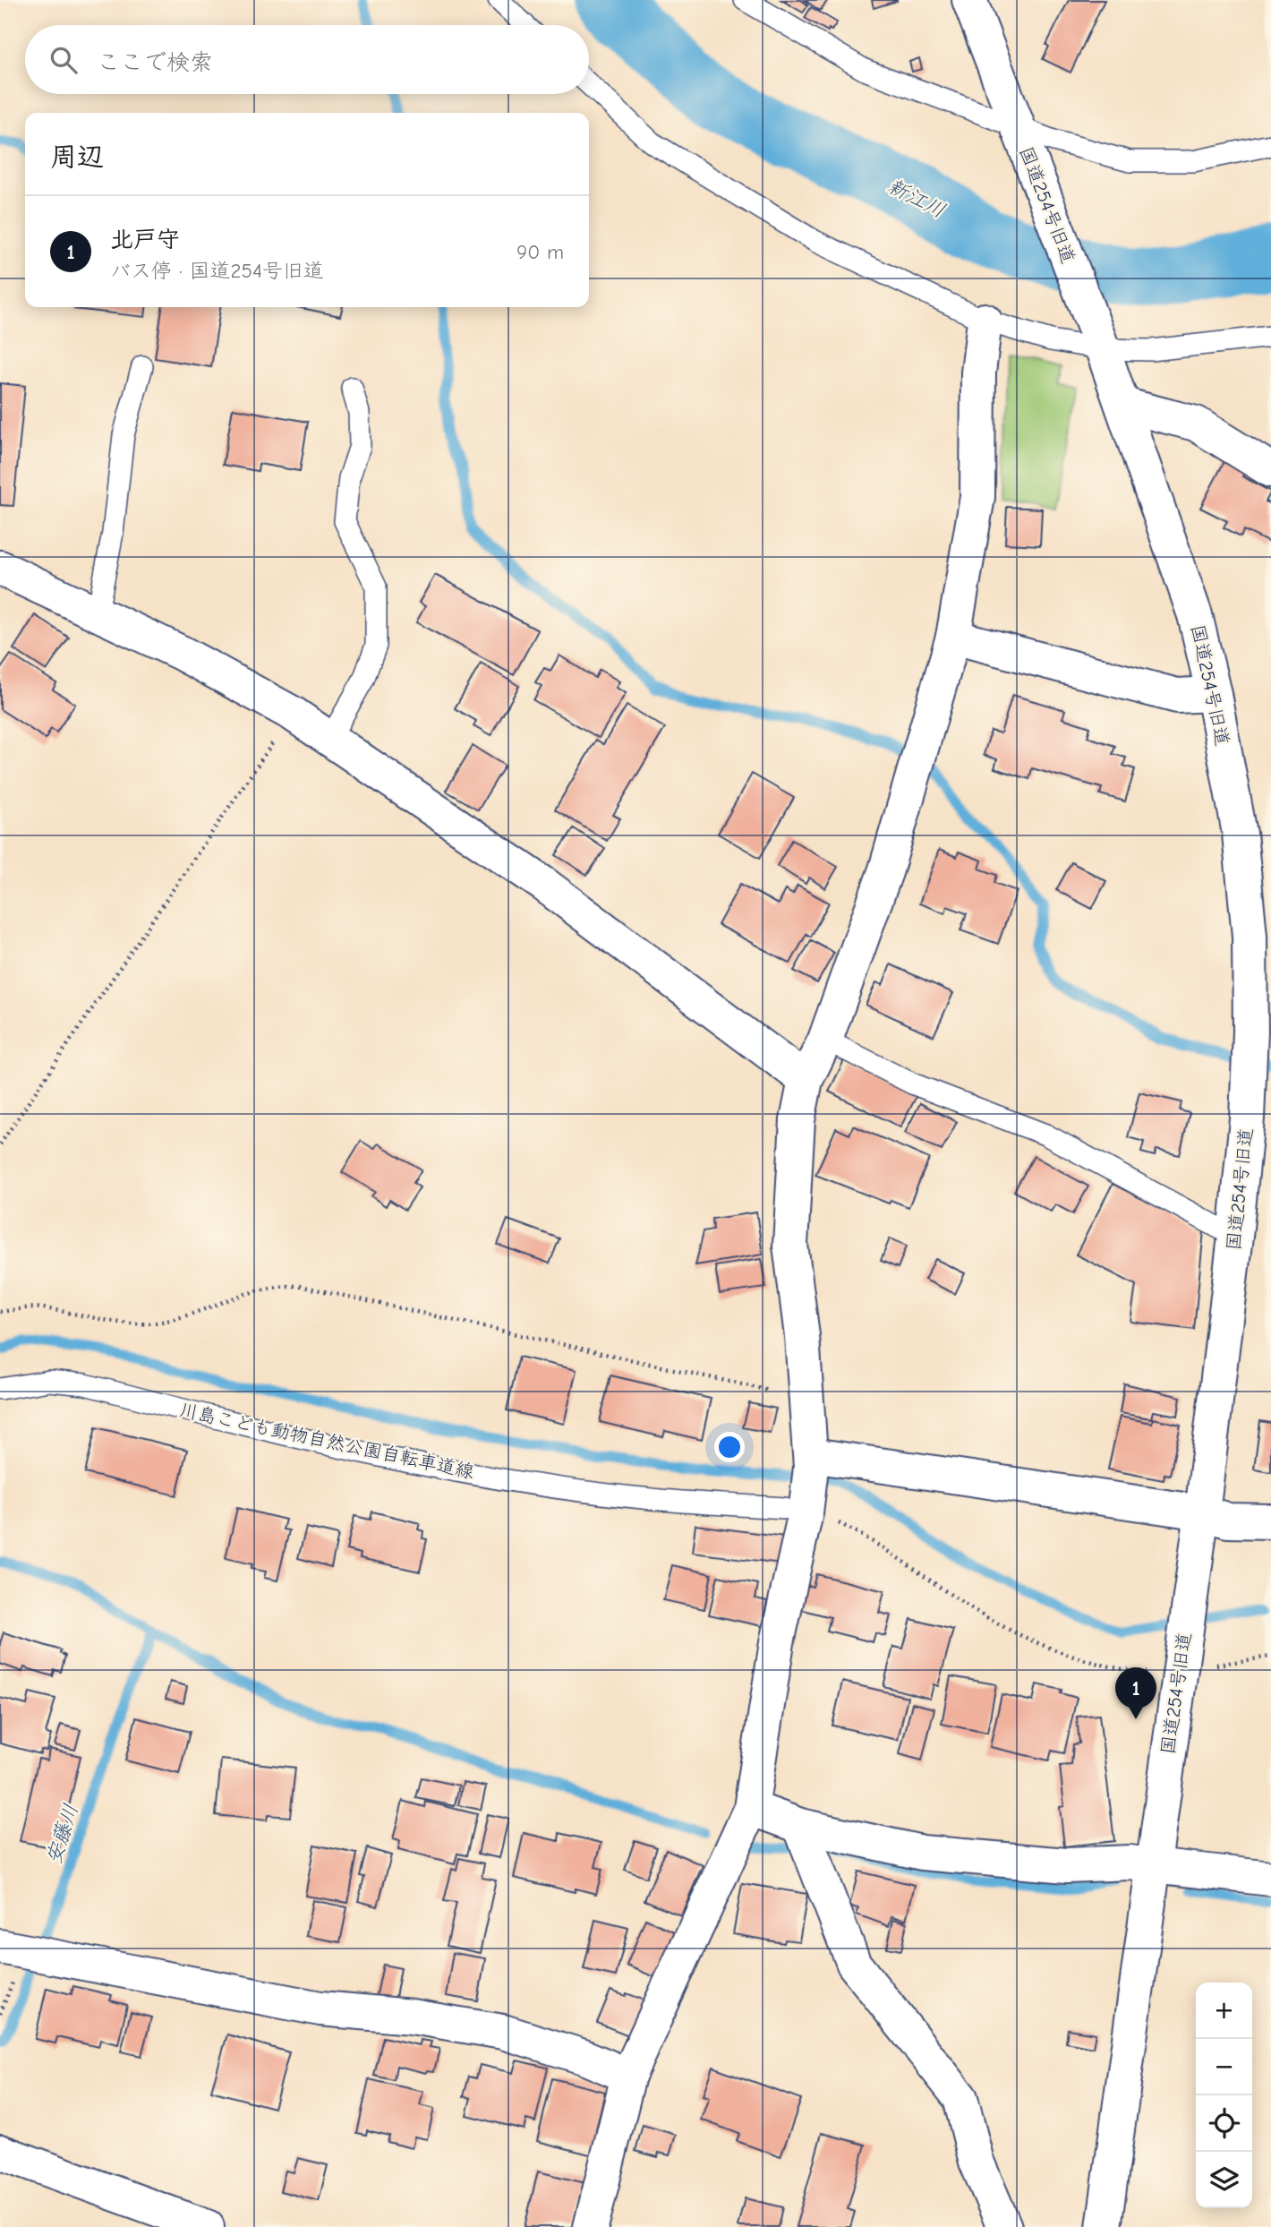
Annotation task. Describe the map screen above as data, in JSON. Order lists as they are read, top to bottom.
{
  "streets": {
    "street": ["国道254号旧道"],
    "lane": ["川島こども動物自然公園自転車道線"]
  },
  "water": ["新江川", "安藤川"],
  "page": {
    "search": "ここで検索",
    "heading": "周辺",
    "list": [
      {
        "mark": "1",
        "name": "北戸守",
        "note": "バス停 · 国道254号旧道",
        "value": "90 m"
      }
    ],
    "pins": "1",
    "map_buttons": ["+", "−"]
  }
}
